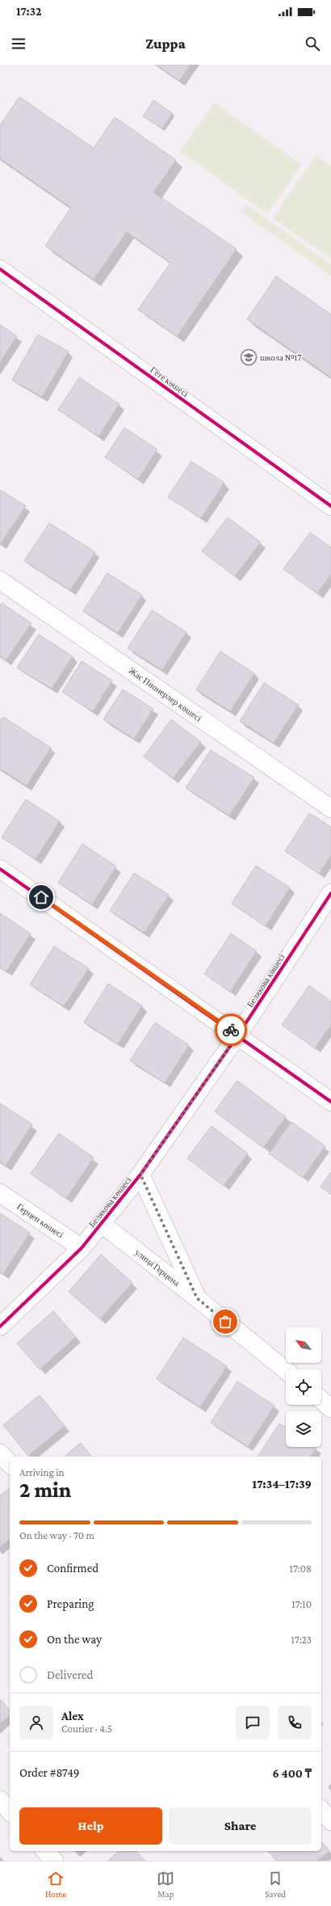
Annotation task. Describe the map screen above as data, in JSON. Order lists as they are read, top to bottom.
{
  "streets": {
    "street": [
      "Гёте көшесі",
      "Жас Пионерлер көшесі",
      "Белякова көшесі",
      "Герцен көшесі",
      "улица Герцена"
    ]
  },
  "crossings": [
    ["Белякова көшесі", "Герцен көшесі"],
    ["Белякова көшесі", "улица Герцена"]
  ],
  "places": {
    "school or university": ["школа №17"]
  },
  "north": "top left",
  "page": {
    "status": "17:32",
    "header": "Zuppa",
    "heading": ["2 min", "Arriving in", "17:34–17:39"],
    "panel": [
      "Alex",
      "Courier · 4.5",
      "Order #8749",
      "6 400 ₸"
    ],
    "bar": "On the way · 70 m",
    "list": [
      ["Confirmed", "17:08"],
      ["Preparing", "17:10"],
      ["On the way", "17:23"],
      "Delivered"
    ],
    "buttons": ["Help", "Share"],
    "tabs": ["Home", "Map", "Saved"]
  }
}
